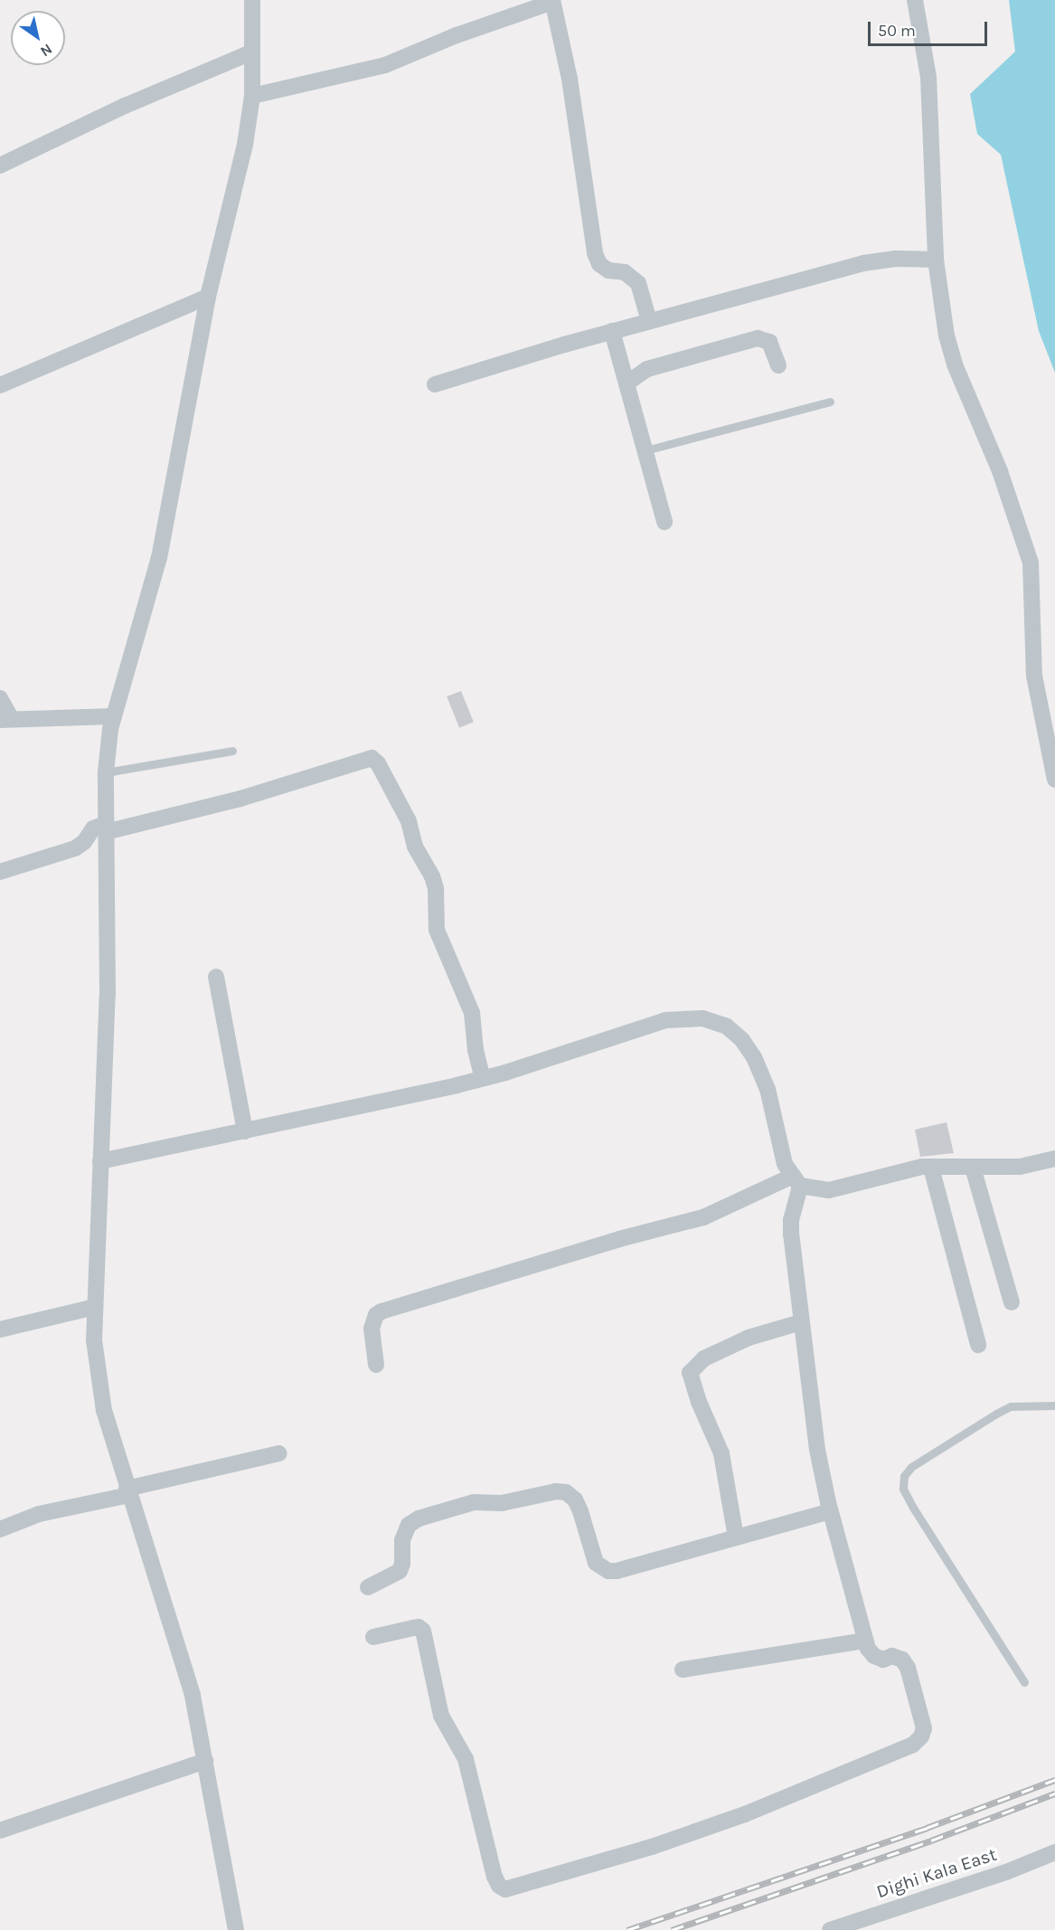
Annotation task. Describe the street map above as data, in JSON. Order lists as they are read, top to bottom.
{
  "streets": {
    "street": ["Dighi Kala East"]
  },
  "scale_bar": "50 m",
  "north": "bottom right"
}
